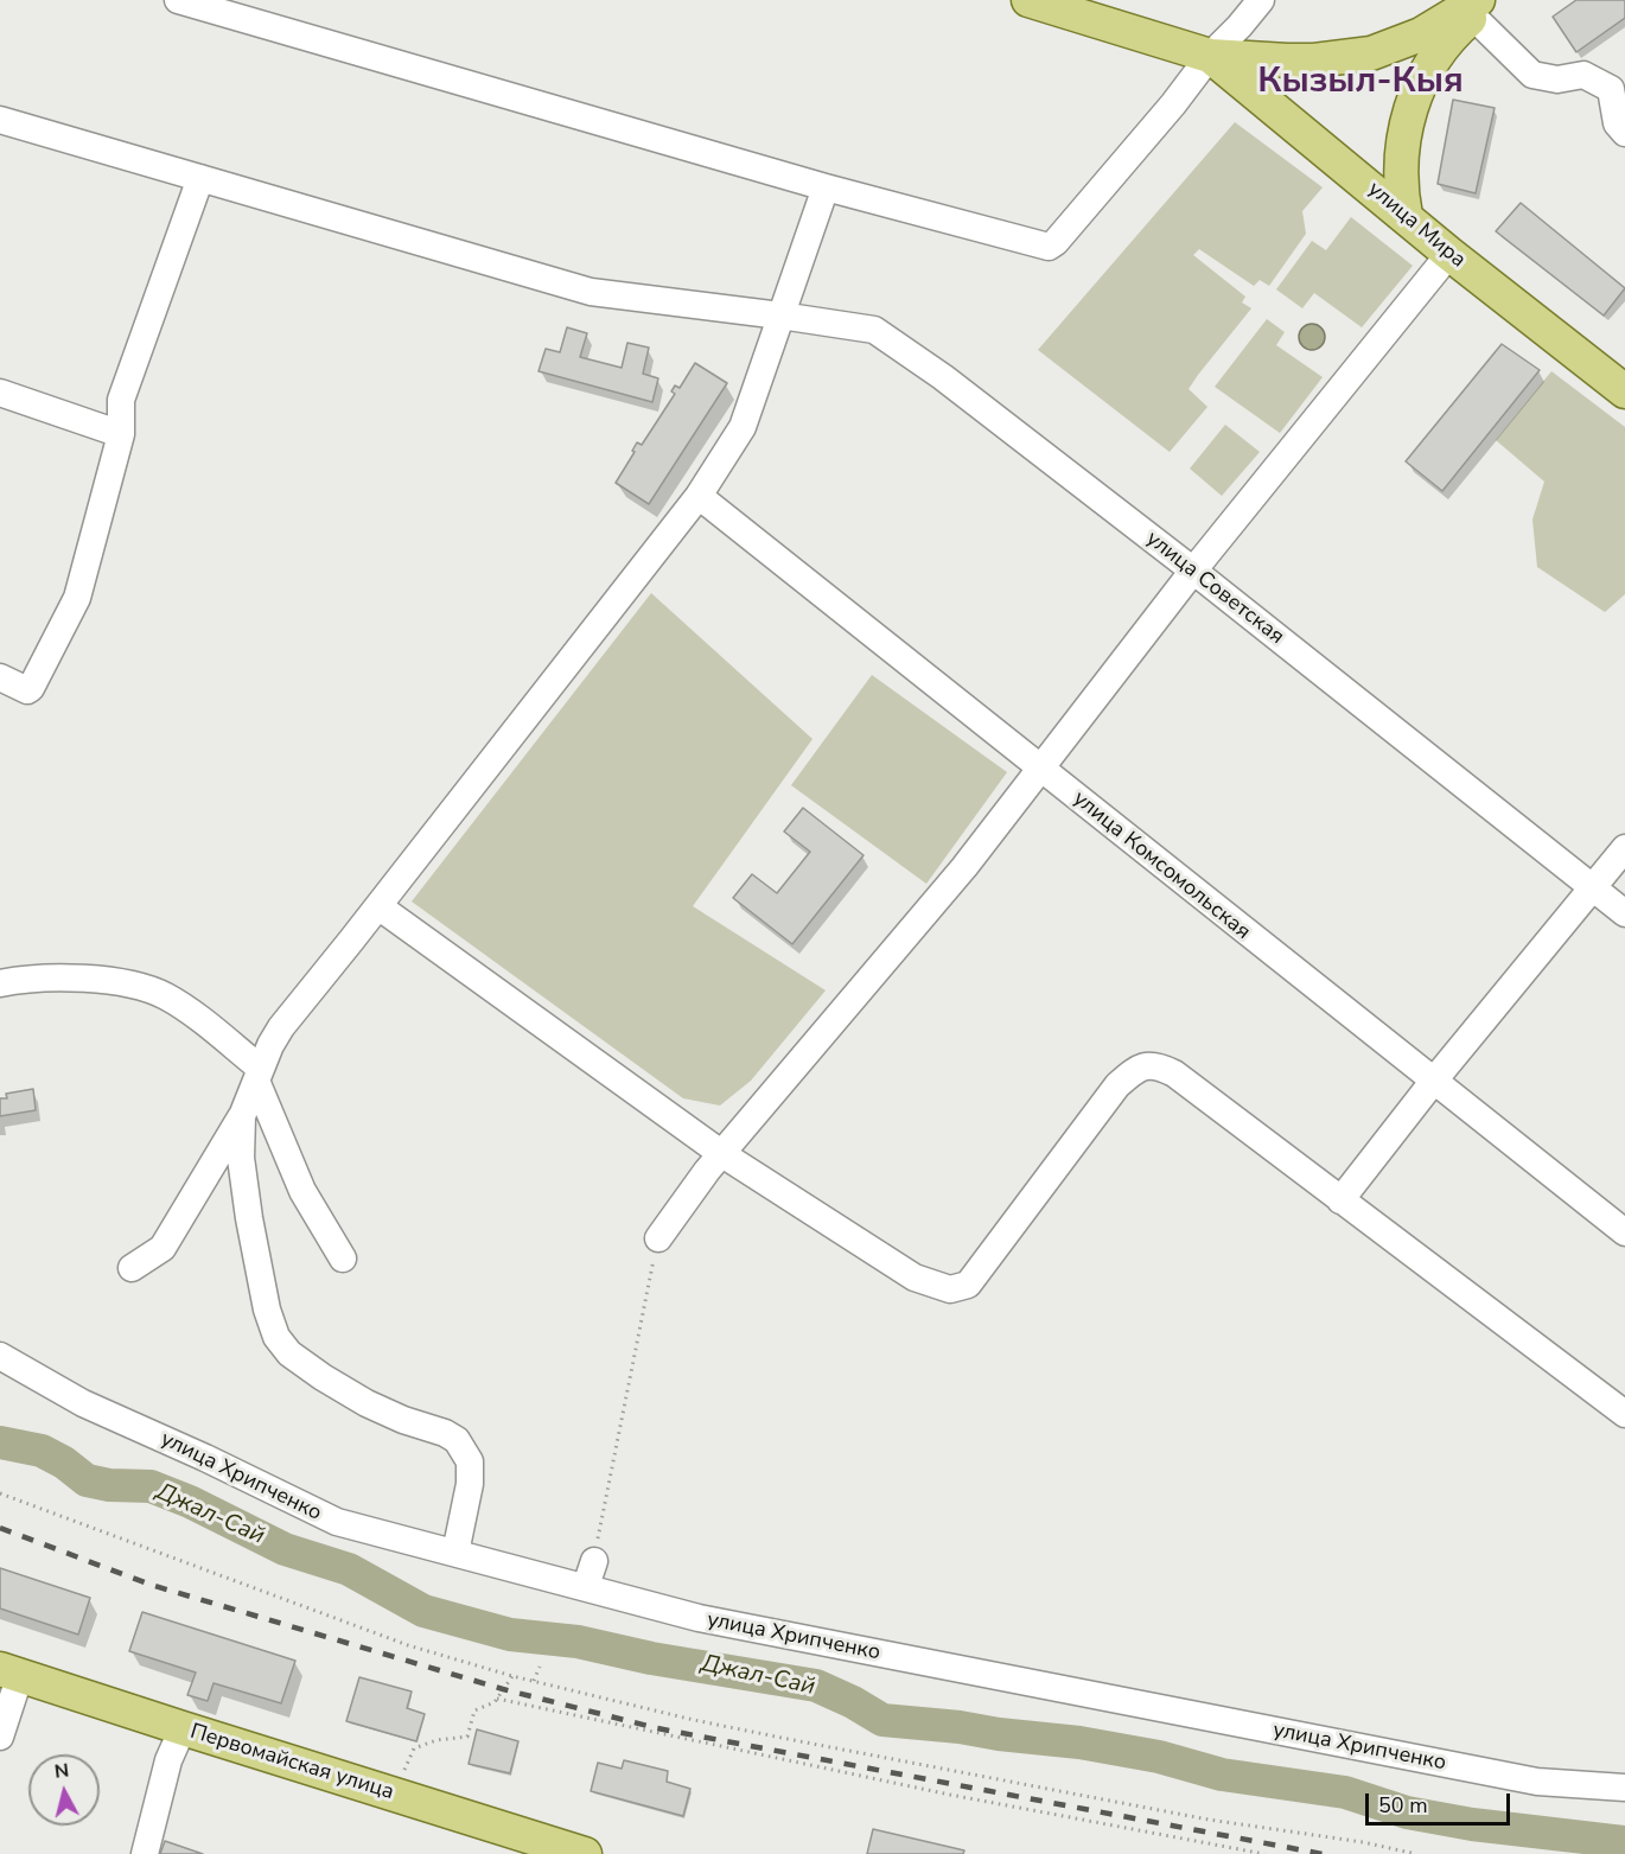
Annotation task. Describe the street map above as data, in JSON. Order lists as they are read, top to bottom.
{
  "streets": {
    "main road": ["улица Мира", "Первомайская улица"],
    "street": ["улица Советская", "улица Комсомольская", "улица Хрипченко"]
  },
  "districts": ["Кызыл-Кыя"],
  "water": ["Джал-Сай"],
  "scale_bar": "50 m",
  "north": "top"
}
